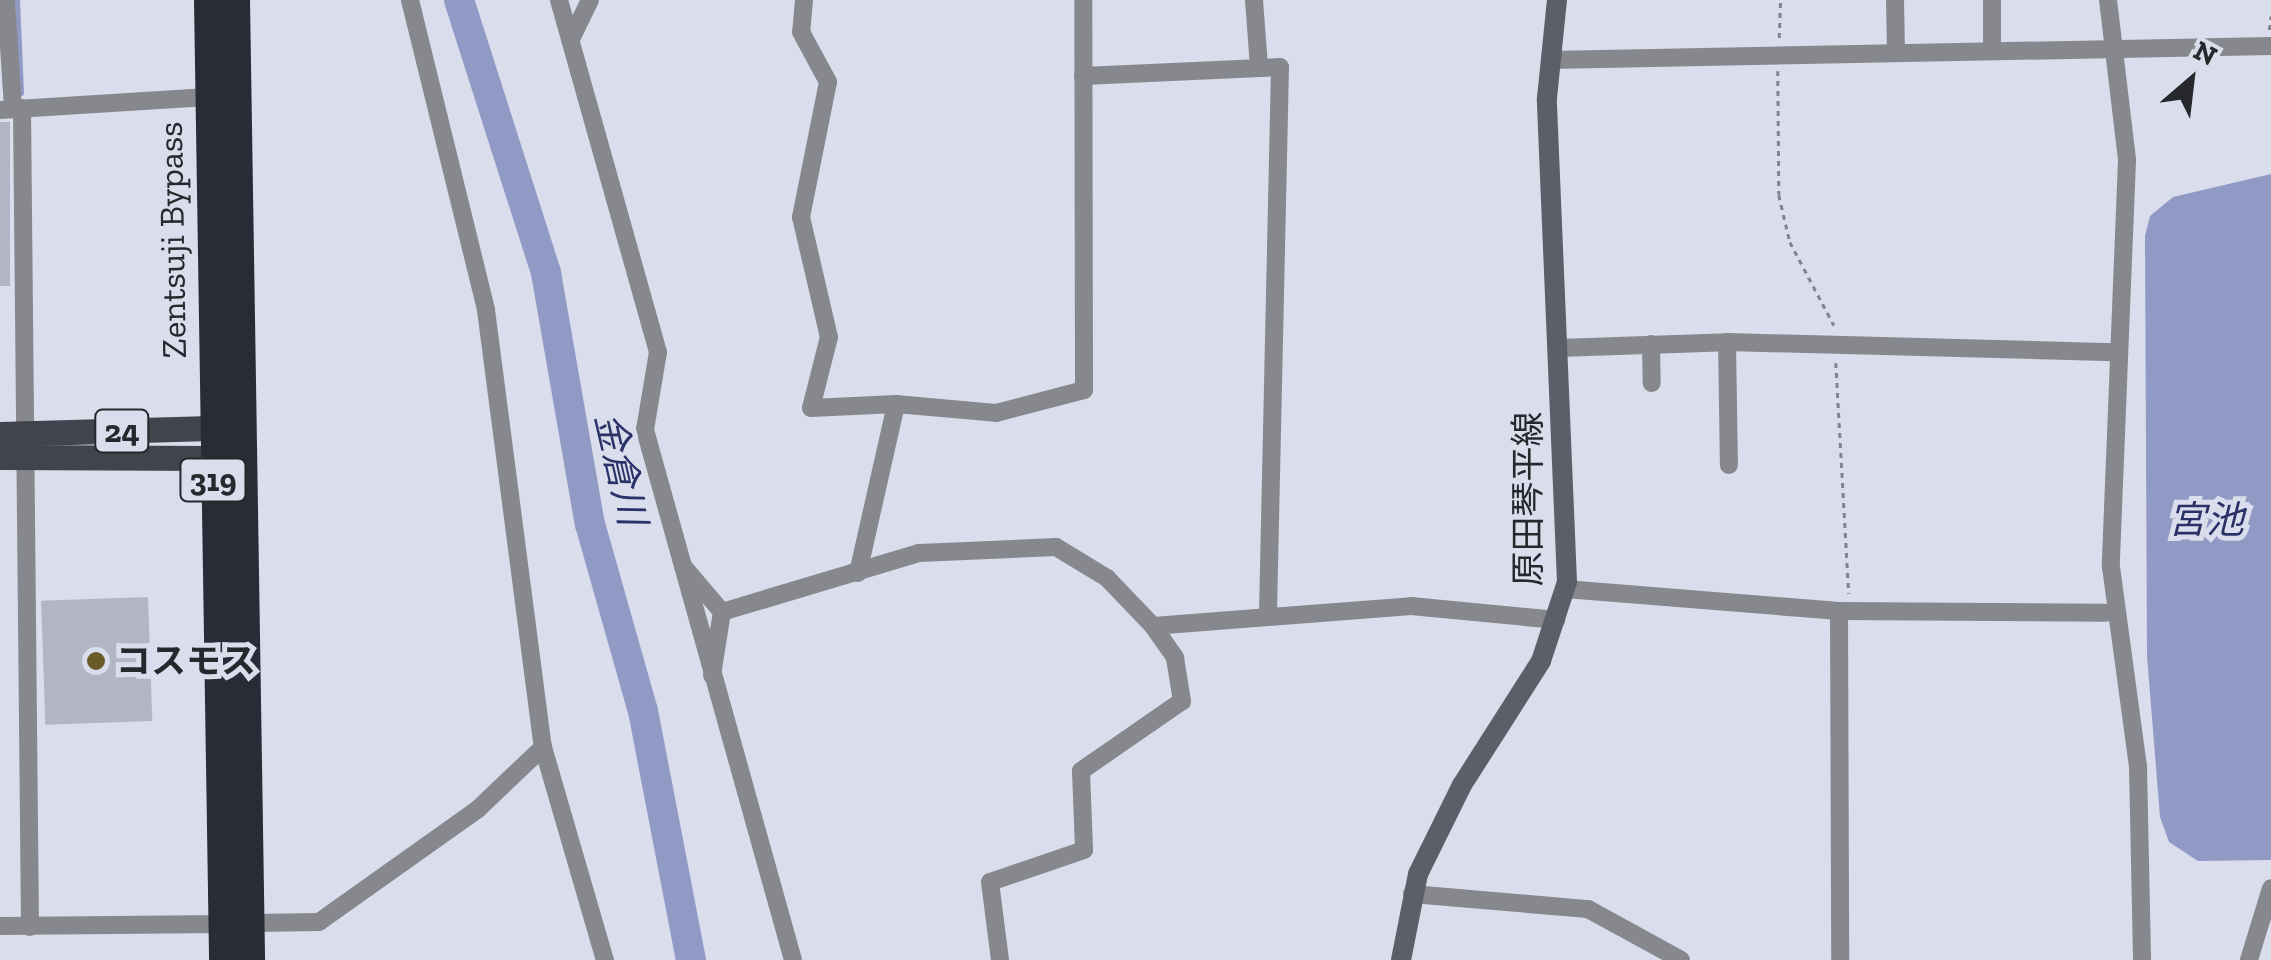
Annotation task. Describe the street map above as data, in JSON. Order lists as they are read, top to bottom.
{
  "streets": {
    "highway": ["Zentsuji Bypass", "319"],
    "main road": ["24", "原田琴平線"]
  },
  "crossings": [
    ["Zentsuji Bypass", "24"]
  ],
  "water": ["金倉川", "宮池"],
  "places": ["コスモス"],
  "north": "top right"
}
